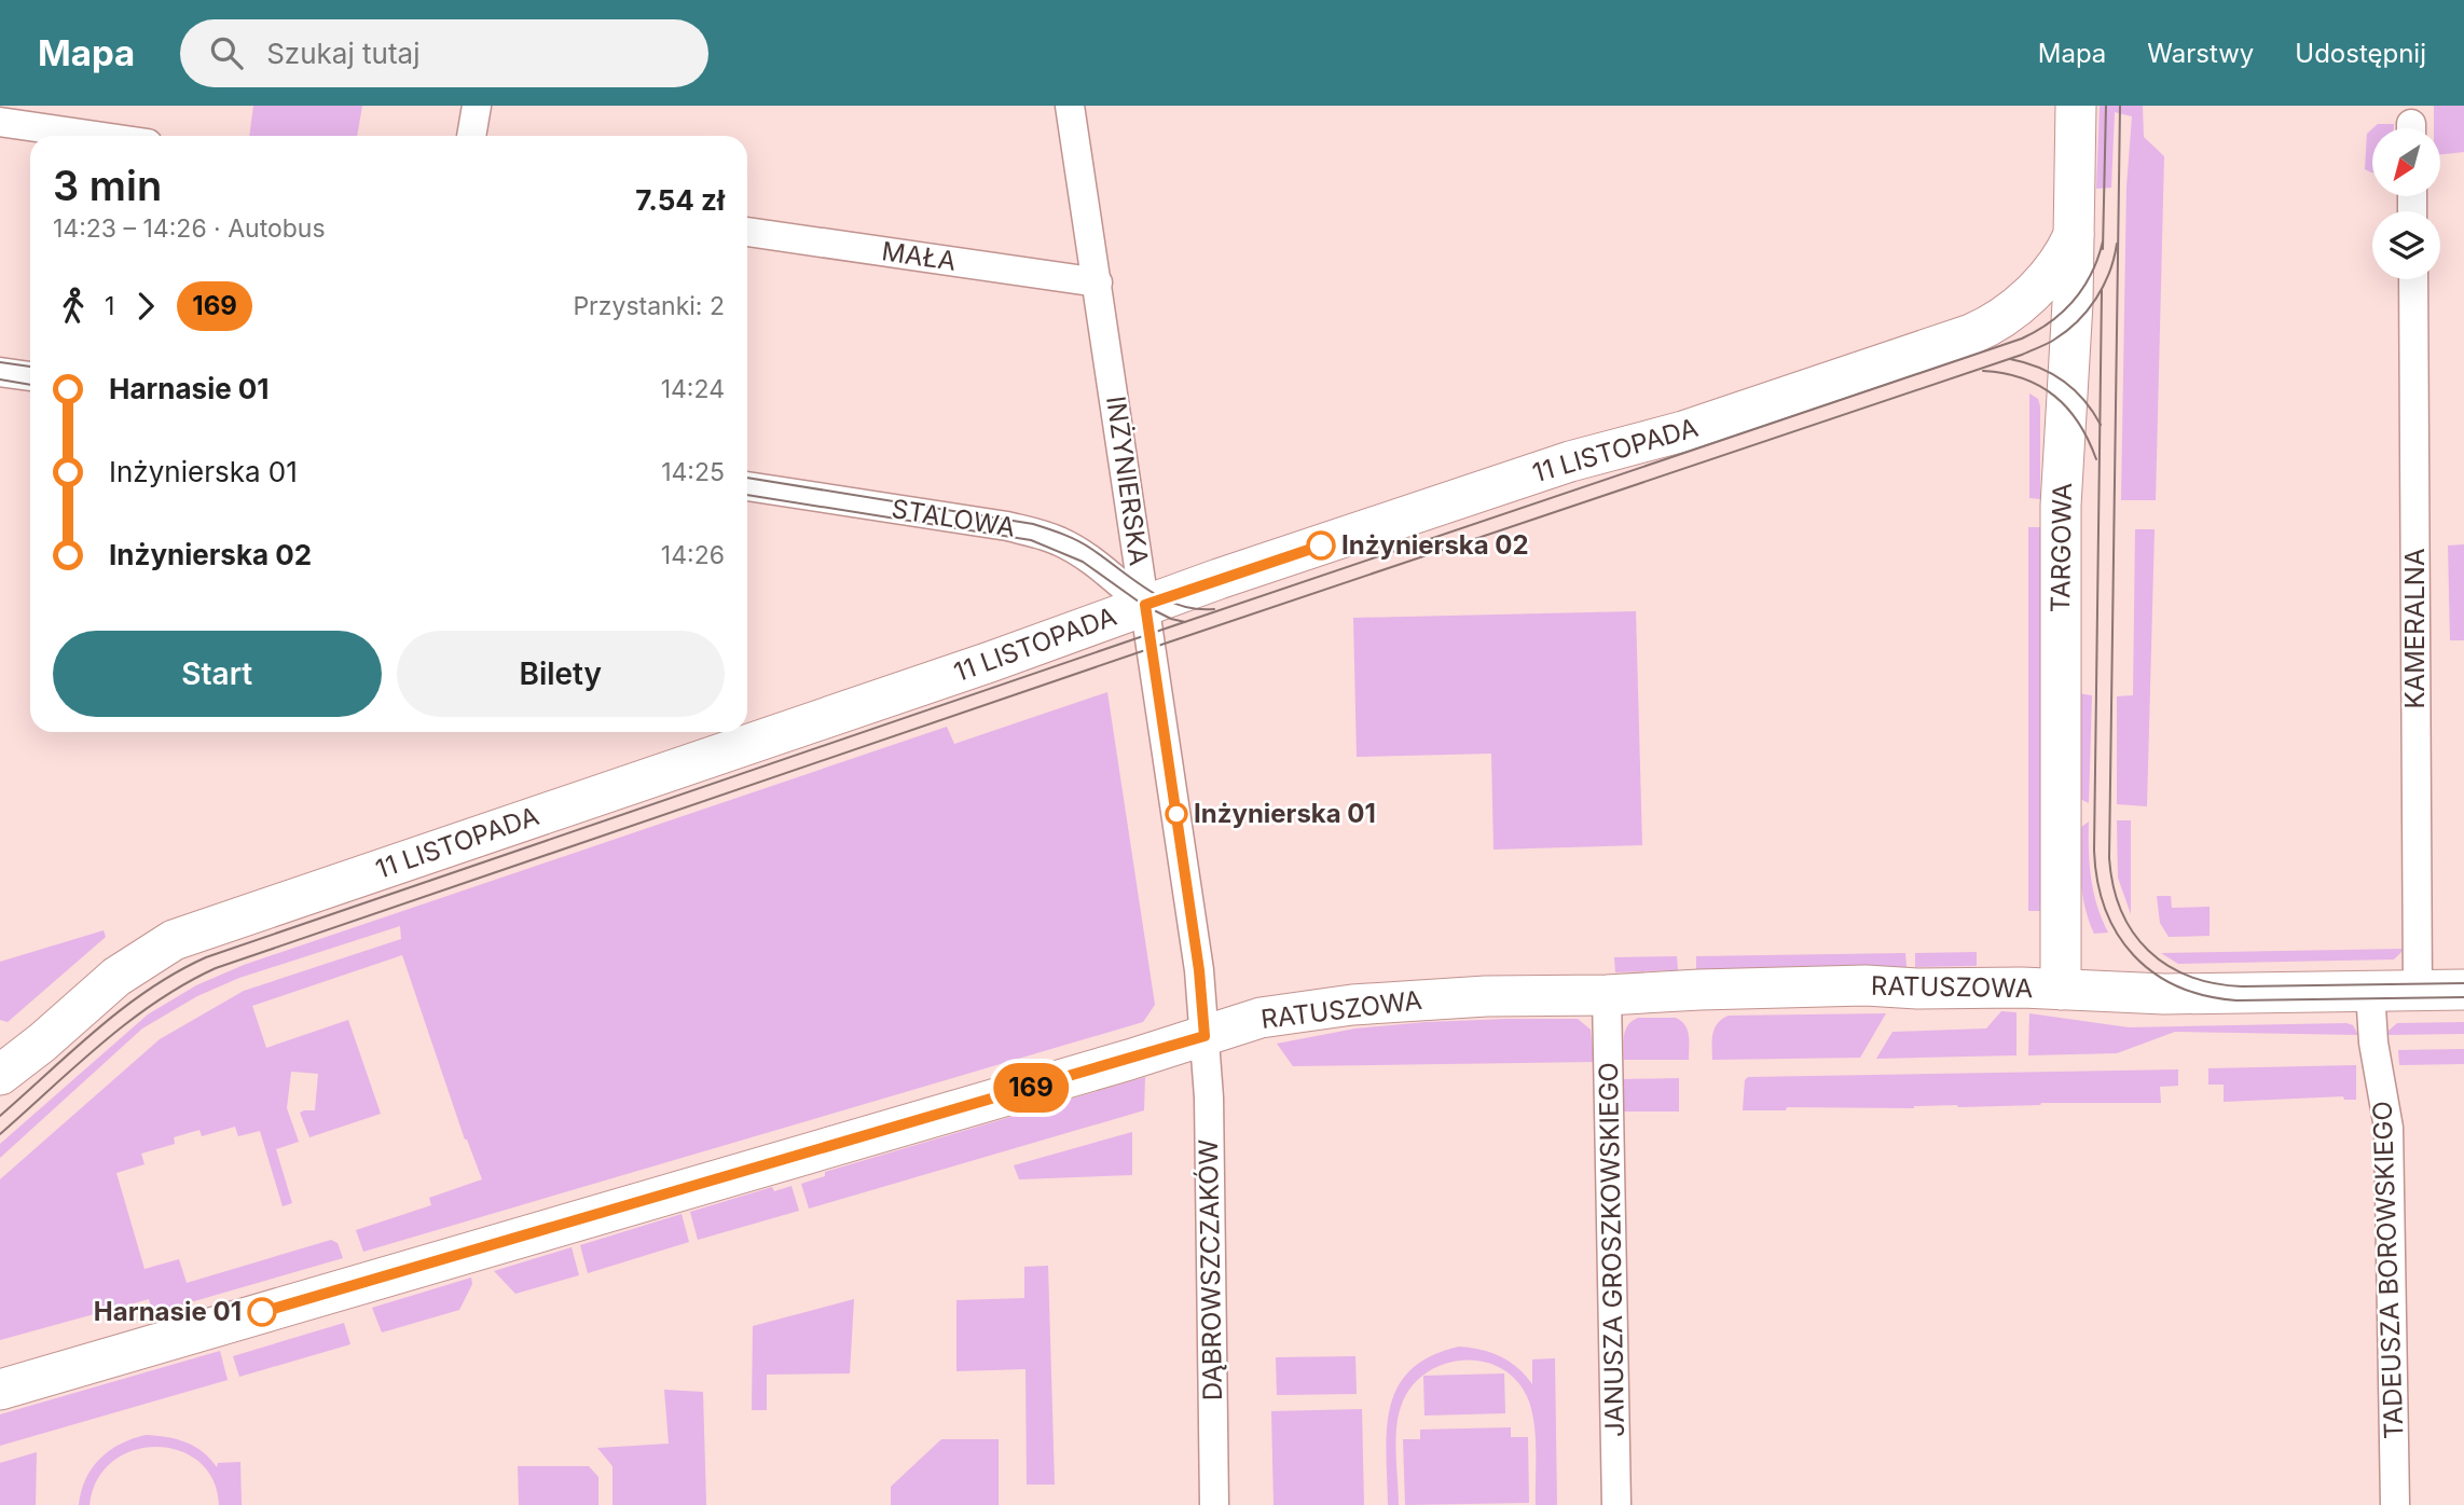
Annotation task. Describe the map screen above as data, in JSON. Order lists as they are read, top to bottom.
{
  "streets": {
    "street": [
      "MAŁA",
      "11 LISTOPADA",
      "INŻYNIERSKA",
      "STALOWA",
      "TARGOWA",
      "KAMERALNA",
      "RATUSZOWA",
      "JANUSZA GROSZKOWSKIEGO",
      "DĄBROWSZCZAKÓW",
      "TADEUSZA BOROWSKIEGO"
    ]
  },
  "crossings": [
    ["MAŁA", "INŻYNIERSKA"],
    ["11 LISTOPADA", "INŻYNIERSKA"],
    ["11 LISTOPADA", "STALOWA"],
    ["11 LISTOPADA", "TARGOWA"],
    ["INŻYNIERSKA", "STALOWA"],
    ["INŻYNIERSKA", "RATUSZOWA"],
    ["INŻYNIERSKA", "DĄBROWSZCZAKÓW"],
    ["TARGOWA", "RATUSZOWA"],
    ["KAMERALNA", "RATUSZOWA"],
    ["RATUSZOWA", "JANUSZA GROSZKOWSKIEGO"],
    ["RATUSZOWA", "DĄBROWSZCZAKÓW"],
    ["RATUSZOWA", "TADEUSZA BOROWSKIEGO"]
  ],
  "places": ["Inżynierska 02", "Inżynierska 01", "Harnasie 01"],
  "lines": ["bus line 169"],
  "north": "bottom left",
  "page": {
    "header": "Mapa",
    "search": "Szukaj tutaj",
    "nav": ["Mapa", "Warstwy", "Udostępnij"],
    "on_map": "169",
    "heading": ["3 min", "14:23 – 14:26 · Autobus", "7.54 zł"],
    "legs": ["1", "169", "Przystanki: 2"],
    "list": [
      {
        "name": "Harnasie 01",
        "value": "14:24"
      },
      {
        "name": "Inżynierska 01",
        "value": "14:25"
      },
      {
        "name": "Inżynierska 02",
        "value": "14:26"
      }
    ],
    "buttons": ["Start", "Bilety"]
  }
}
